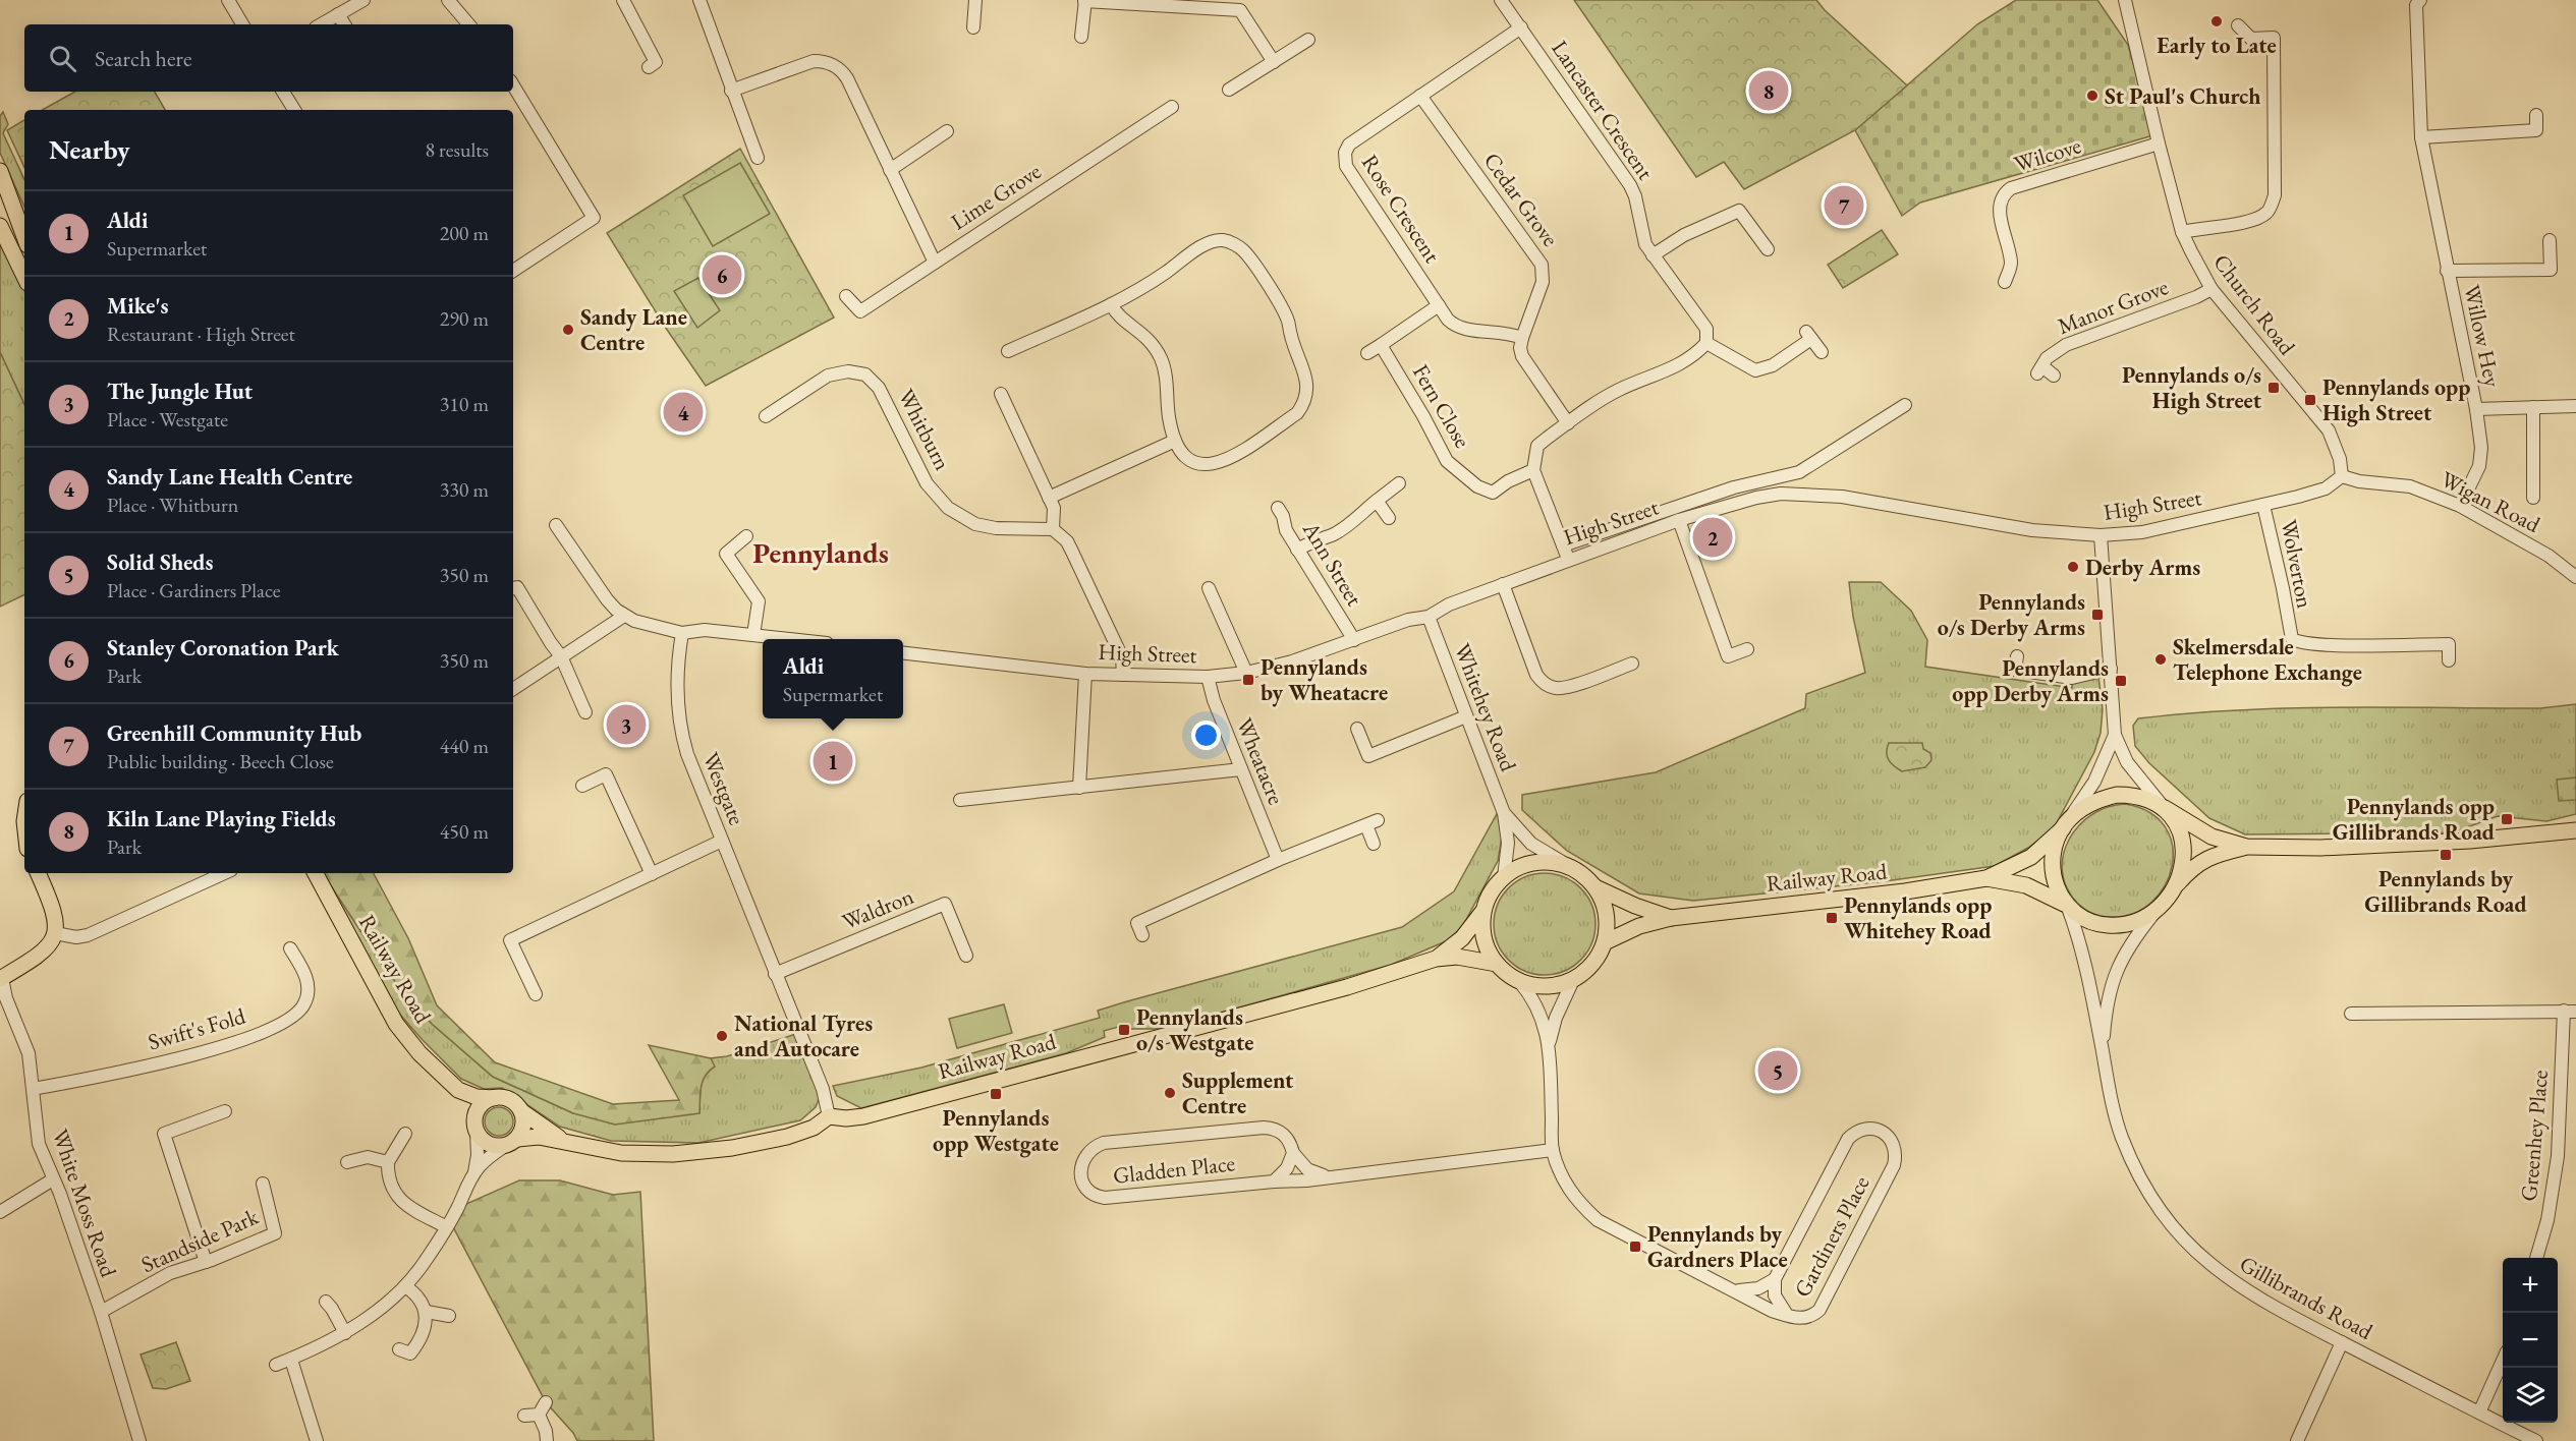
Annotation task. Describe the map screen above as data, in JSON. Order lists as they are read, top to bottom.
{
  "streets": {
    "main road": ["Railway Road"],
    "street": [
      "Lancaster Crescent",
      "Wilcove",
      "Lime Grove",
      "Cedar Grove",
      "Rose Crescent",
      "Church Road",
      "Manor Grove",
      "Willow Hey",
      "Fern Close",
      "Whitburn",
      "Wigan Road",
      "High Street",
      "Ann Street",
      "Wolverton",
      "Whitehey Road",
      "Wheatacre",
      "Westgate",
      "Waldron",
      "Swift's Fold",
      "Greenhey Place",
      "Gladden Place",
      "White Moss Road",
      "Gardiners Place",
      "Standside Park",
      "Gillibrands Road"
    ]
  },
  "crossings": [
    ["Lancaster Crescent", "Rose Crescent"],
    ["Wilcove", "Church Road"],
    ["Cedar Grove", "Rose Crescent"],
    ["Church Road", "Manor Grove"],
    ["Church Road", "Wigan Road"],
    ["Church Road", "High Street"],
    ["Willow Hey", "Wigan Road"],
    ["Wigan Road", "High Street"],
    ["High Street", "Ann Street"],
    ["High Street", "Wolverton"],
    ["High Street", "Whitehey Road"],
    ["High Street", "Wheatacre"],
    ["Westgate", "Railway Road"],
    ["Westgate", "Waldron"],
    ["Railway Road", "Gardiners Place"],
    ["Railway Road", "Gillibrands Road"],
    ["Swift's Fold", "White Moss Road"],
    ["Gladden Place", "Gardiners Place"],
    ["White Moss Road", "Standside Park"]
  ],
  "districts": ["Pennylands"],
  "places": {
    "other": [
      "Early to Late",
      "St Paul's Church",
      "Sandy Lane Centre",
      "Derby Arms",
      "Skelmersdale Telephone Exchange",
      "National Tyres and Autocare",
      "Supplement Centre"
    ],
    "transit": [
      "Pennylands o/s High Street",
      "Pennylands opp High Street",
      "Pennylands o/s Derby Arms",
      "Pennylands by Wheatacre",
      "Pennylands opp Derby Arms",
      "Pennylands opp Gillibrands Road",
      "Pennylands by Gillibrands Road",
      "Pennylands opp Whitehey Road",
      "Pennylands o/s Westgate",
      "Pennylands opp Westgate",
      "Pennylands by Gardners Place"
    ]
  },
  "page": {
    "search": "Search here",
    "pins": [
      "8",
      "7",
      "6",
      "4",
      "2",
      "3",
      "1",
      "5"
    ],
    "heading": ["Nearby", "8 results"],
    "list": [
      {
        "mark": "1",
        "name": "Aldi",
        "note": "Supermarket",
        "value": "200 m"
      },
      {
        "mark": "2",
        "name": "Mike's",
        "note": "Restaurant · High Street",
        "value": "290 m"
      },
      {
        "mark": "3",
        "name": "The Jungle Hut",
        "note": "Place · Westgate",
        "value": "310 m"
      },
      {
        "mark": "4",
        "name": "Sandy Lane Health Centre",
        "note": "Place · Whitburn",
        "value": "330 m"
      },
      {
        "mark": "5",
        "name": "Solid Sheds",
        "note": "Place · Gardiners Place",
        "value": "350 m"
      },
      {
        "mark": "6",
        "name": "Stanley Coronation Park",
        "note": "Park",
        "value": "350 m"
      },
      {
        "mark": "7",
        "name": "Greenhill Community Hub",
        "note": "Public building · Beech Close",
        "value": "440 m"
      },
      {
        "mark": "8",
        "name": "Kiln Lane Playing Fields",
        "note": "Park",
        "value": "450 m"
      }
    ],
    "popup": ["Aldi", "Supermarket"],
    "map_buttons": ["+", "−"]
  }
}
